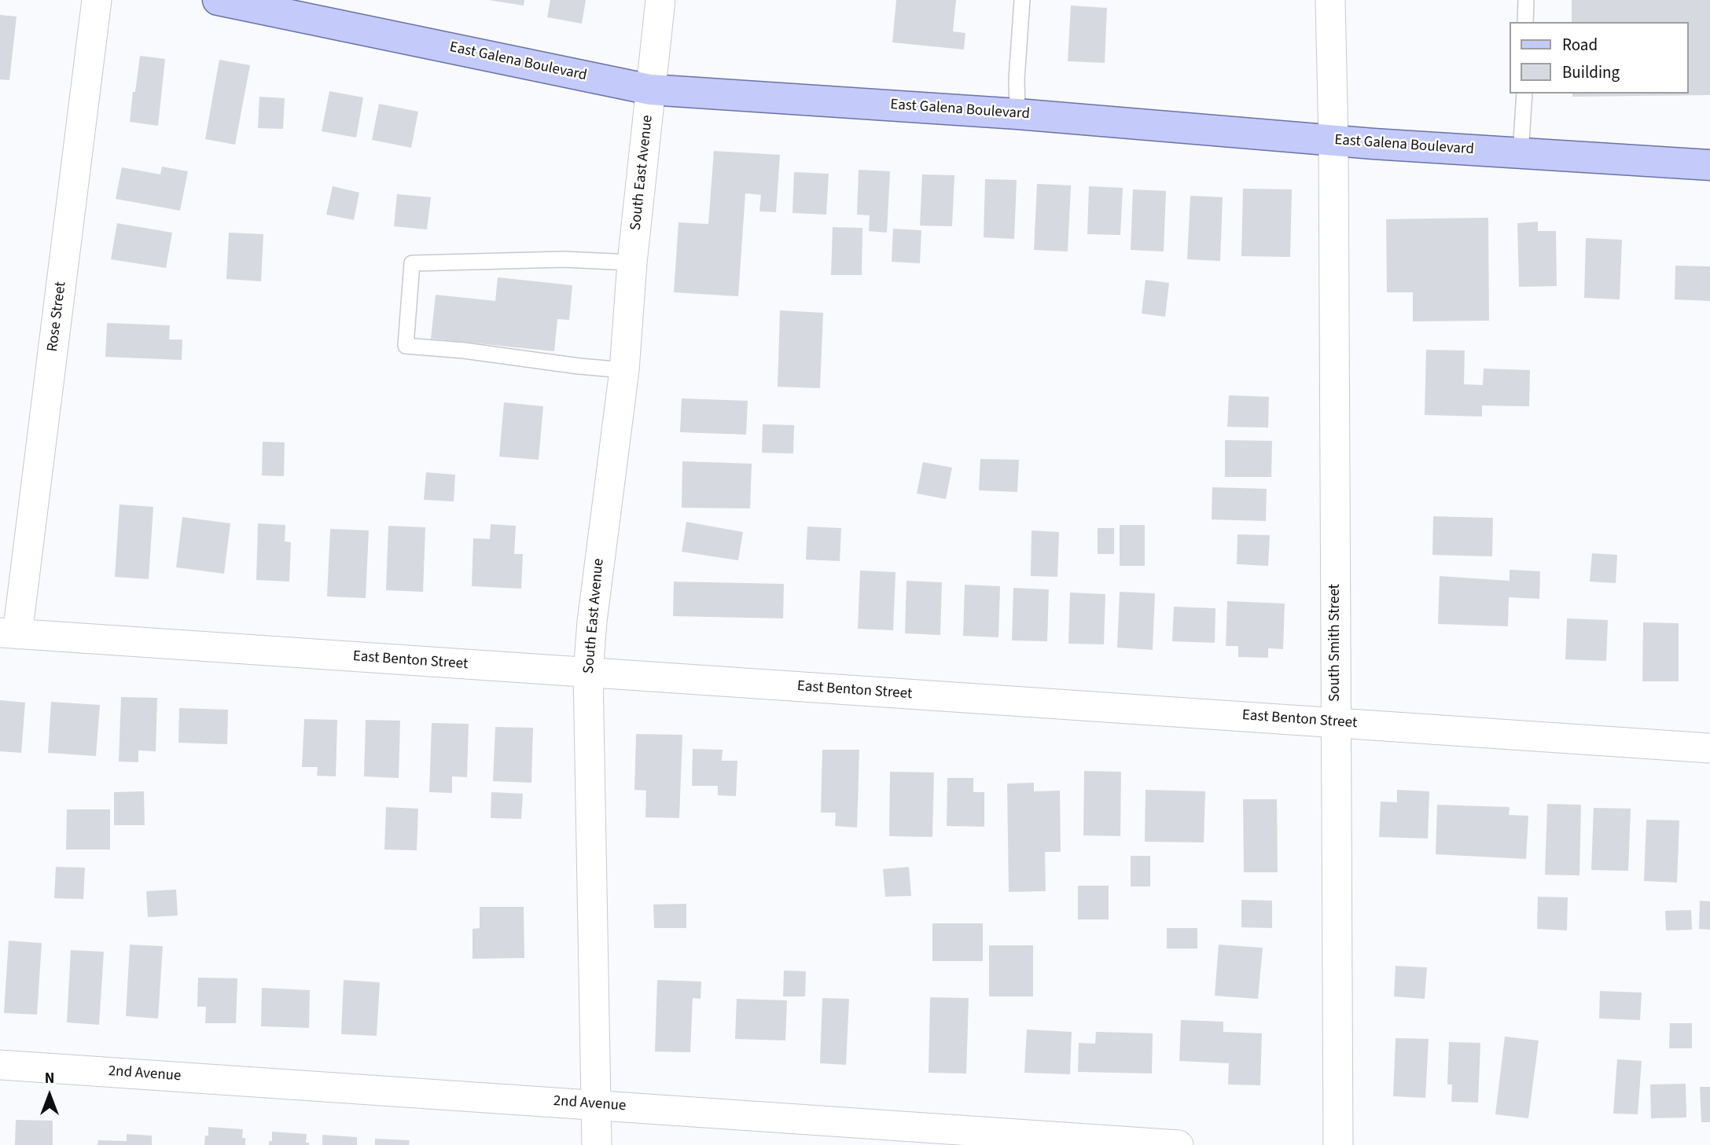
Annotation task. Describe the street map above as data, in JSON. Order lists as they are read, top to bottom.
{
  "streets": {
    "main road": ["East Galena Boulevard"],
    "street": [
      "South East Avenue",
      "Rose Street",
      "South Smith Street",
      "East Benton Street",
      "2nd Avenue"
    ]
  },
  "crossings": [
    ["East Galena Boulevard", "South East Avenue"],
    ["East Galena Boulevard", "South Smith Street"],
    ["South East Avenue", "East Benton Street"],
    ["South East Avenue", "2nd Avenue"],
    ["Rose Street", "East Benton Street"],
    ["South Smith Street", "East Benton Street"]
  ],
  "legend": ["Road", "Building"],
  "north": "top"
}
